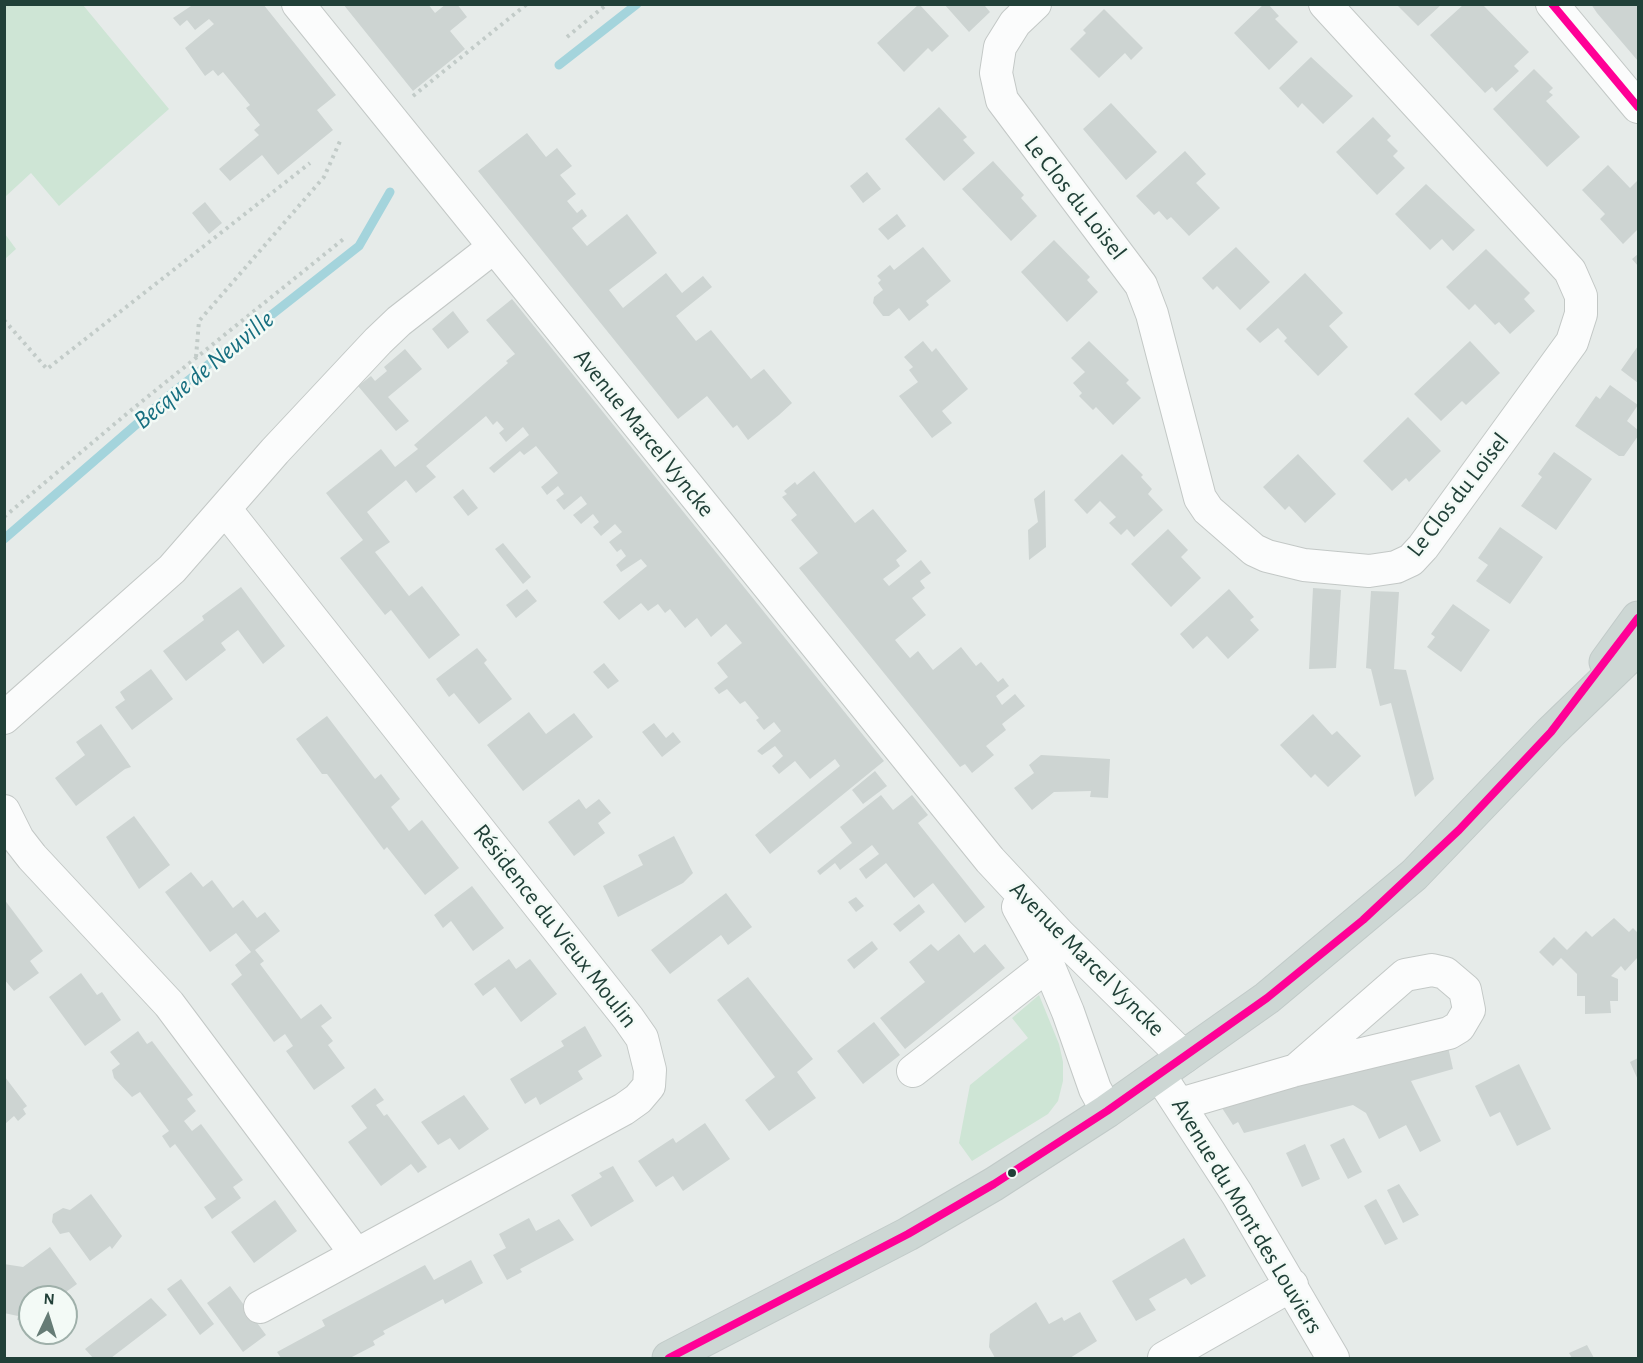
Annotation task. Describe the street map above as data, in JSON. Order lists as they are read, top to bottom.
{
  "streets": {
    "street": [
      "Le Clos du Loisel",
      "Avenue Marcel Vyncke",
      "Résidence du Vieux Moulin",
      "Avenue du Mont des Louviers"
    ]
  },
  "crossings": [
    ["Avenue Marcel Vyncke", "Avenue du Mont des Louviers"]
  ],
  "water": ["Becque de Neuville"],
  "north": "top"
}
